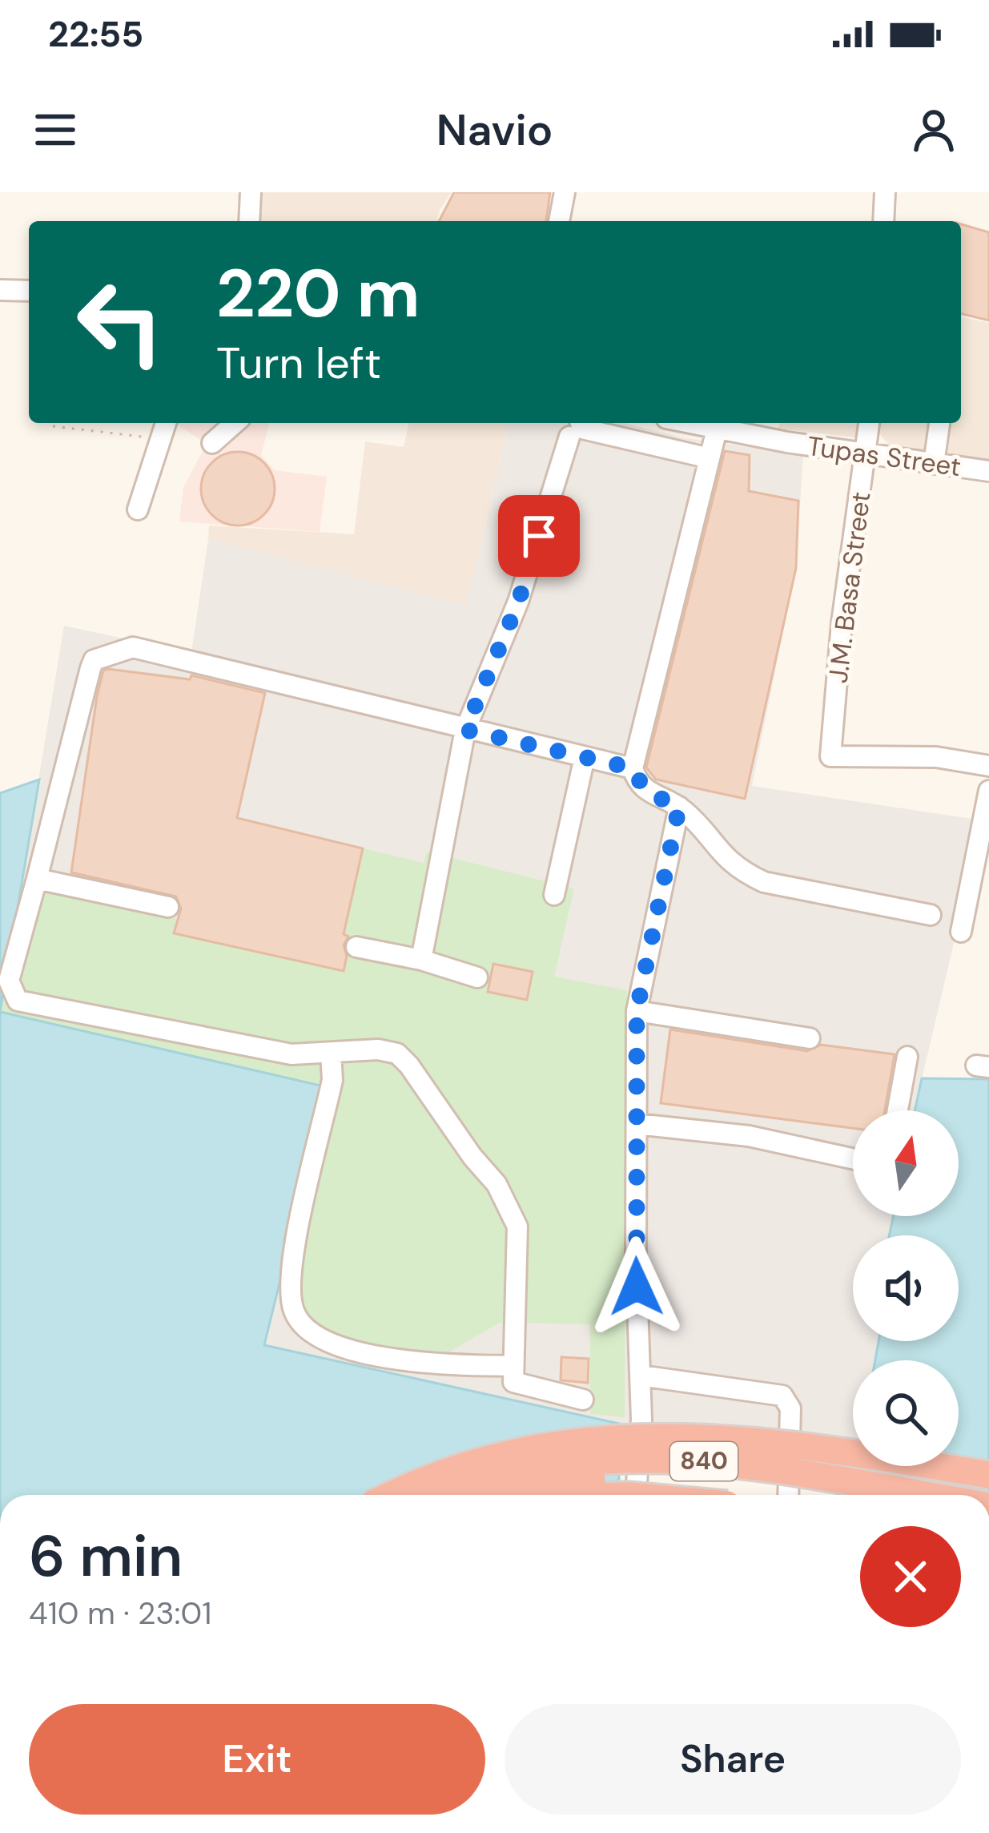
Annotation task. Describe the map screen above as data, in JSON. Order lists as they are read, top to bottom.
{
  "streets": {
    "highway": ["840"],
    "street": ["Tupas Street", "J.M. Basa Street"]
  },
  "crossings": [
    ["Tupas Street", "J.M. Basa Street"]
  ],
  "north": "top",
  "page": {
    "status": "22:55",
    "header": "Navio",
    "turn": ["220 m", "Turn left"],
    "heading": ["6 min", "410 m · 23:01"],
    "buttons": ["Exit", "Share"]
  }
}
